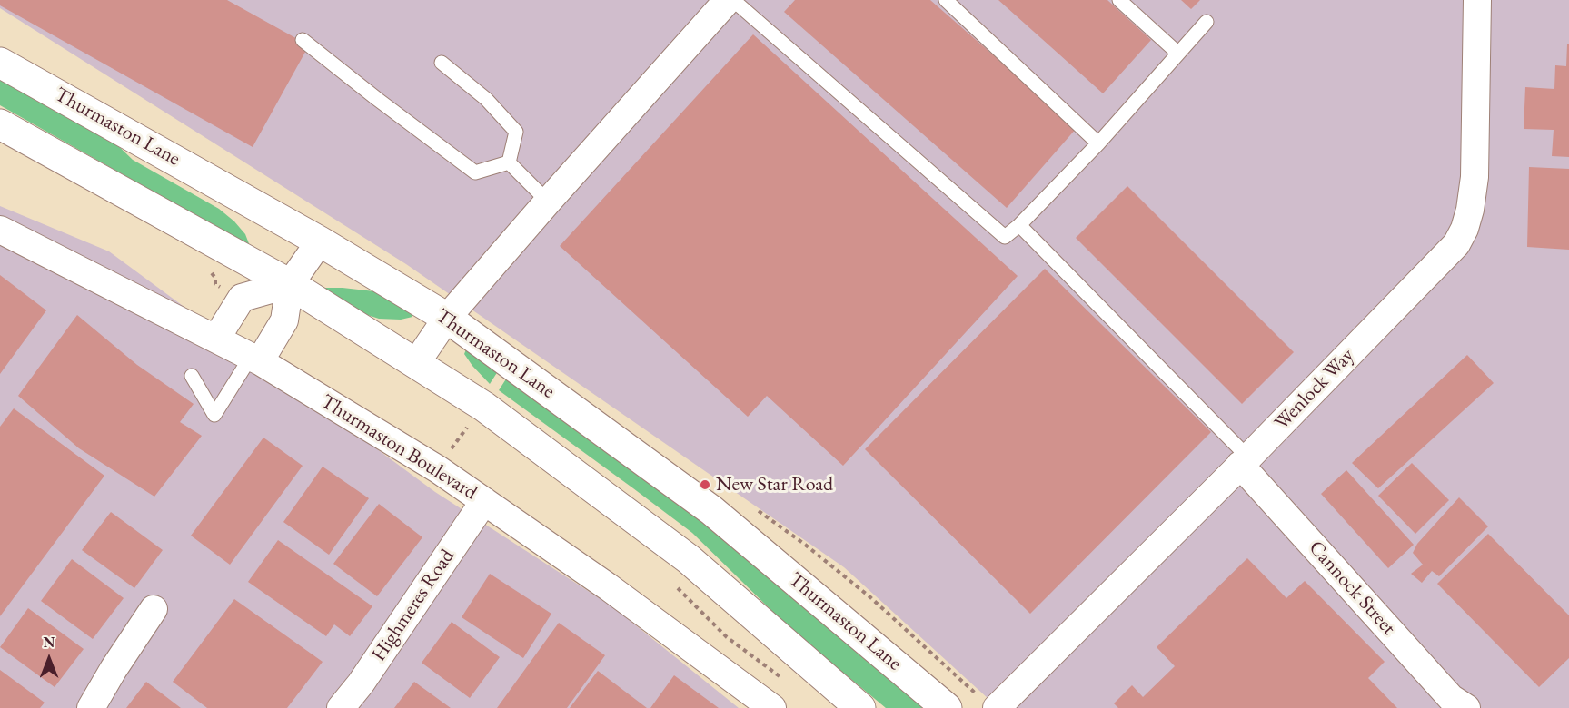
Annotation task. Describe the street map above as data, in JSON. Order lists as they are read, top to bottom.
{
  "streets": {
    "highway": ["Thurmaston Lane"],
    "street": [
      "Wenlock Way",
      "Thurmaston Boulevard",
      "Cannock Street",
      "Highmeres Road"
    ]
  },
  "crossings": [
    ["Wenlock Way", "Cannock Street"],
    ["Thurmaston Boulevard", "Highmeres Road"]
  ],
  "places": ["New Star Road"],
  "north": "top"
}
